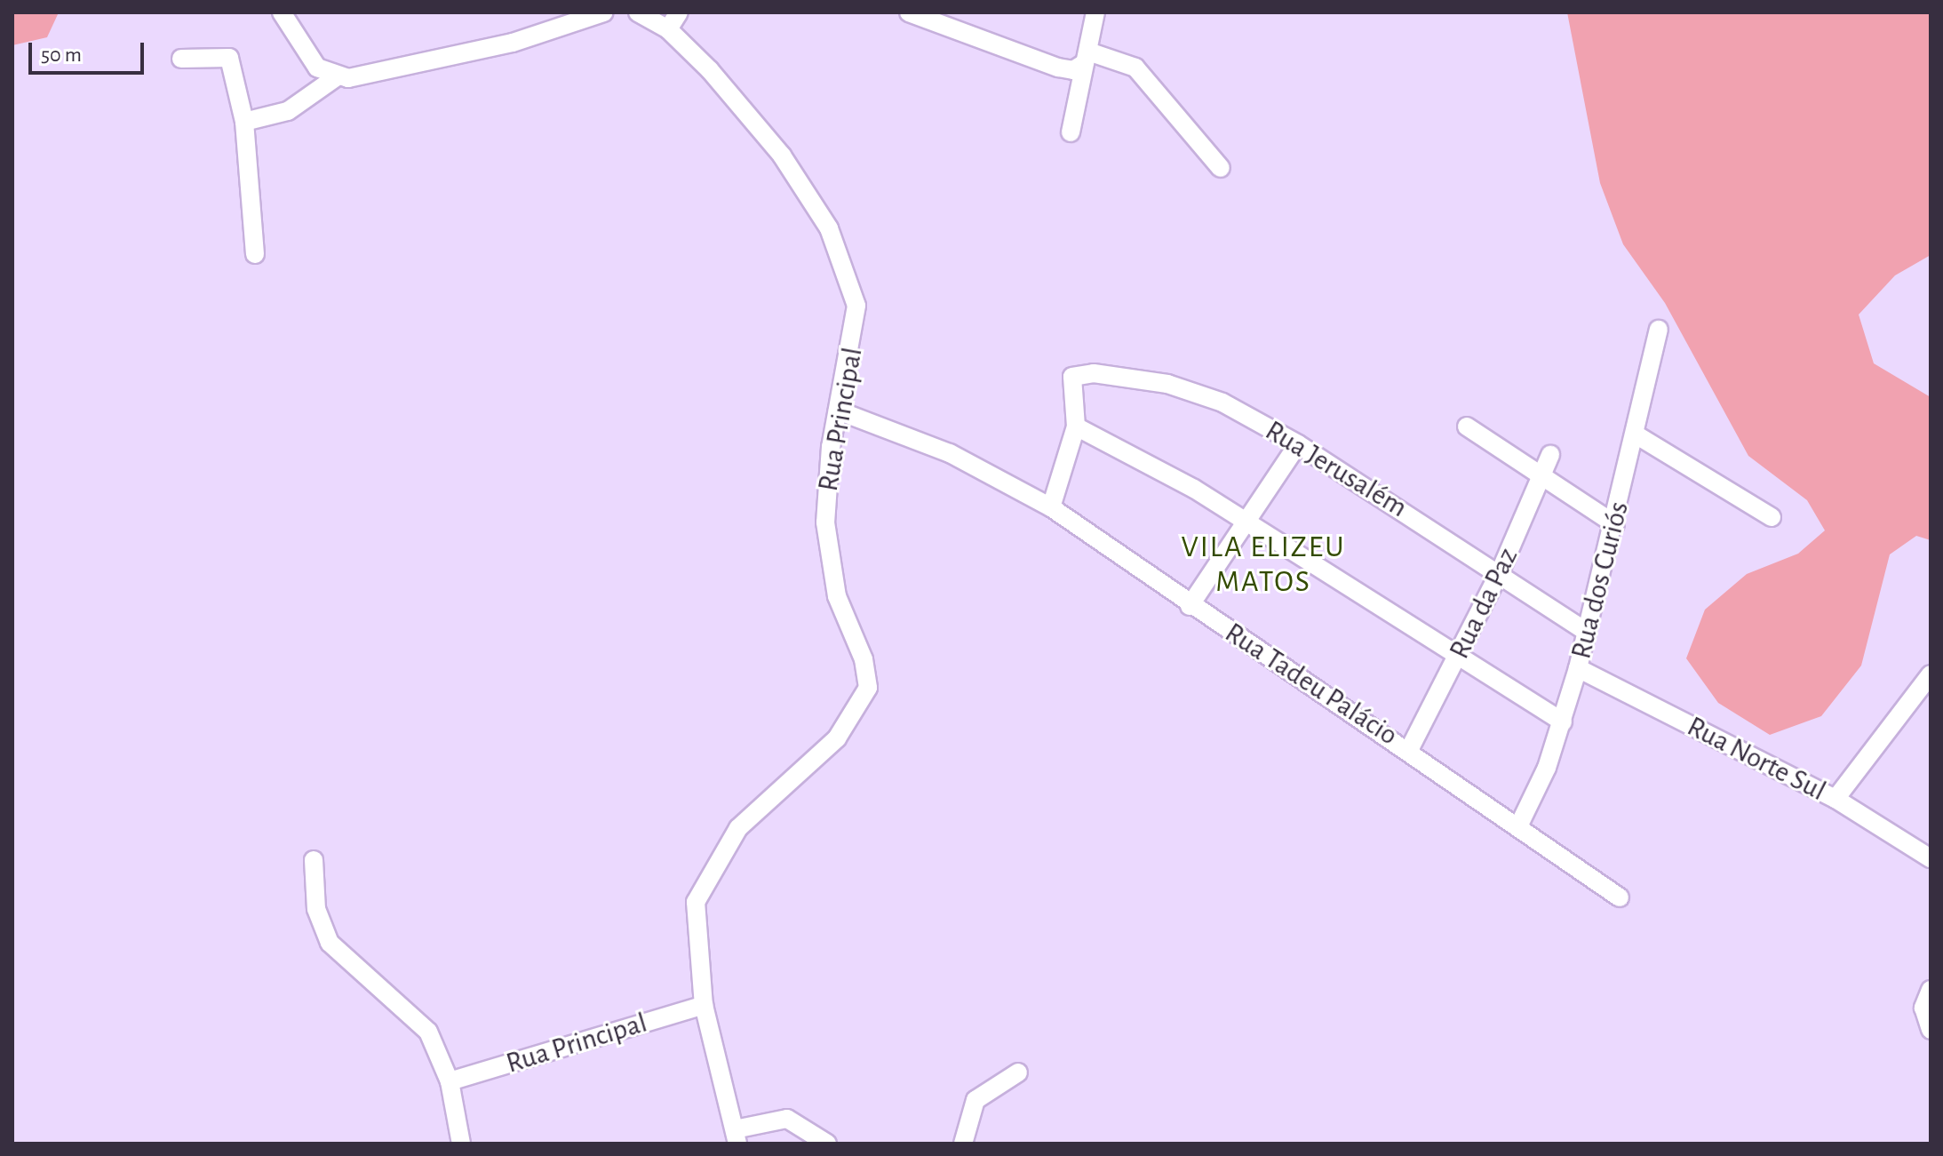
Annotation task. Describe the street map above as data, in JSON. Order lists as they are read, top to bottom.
{
  "streets": {
    "street": [
      "Rua Principal",
      "Rua Jerusalém",
      "Rua dos Curiós",
      "Rua da Paz",
      "Rua Tadeu Palácio",
      "Rua Norte Sul"
    ]
  },
  "crossings": [
    ["Rua Principal", "Rua Tadeu Palácio"],
    ["Rua Jerusalém", "Rua dos Curiós"],
    ["Rua Jerusalém", "Rua da Paz"],
    ["Rua dos Curiós", "Rua Tadeu Palácio"],
    ["Rua dos Curiós", "Rua Norte Sul"],
    ["Rua da Paz", "Rua Tadeu Palácio"]
  ],
  "districts": ["VILA ELIZEU MATOS"],
  "scale_bar": "50 m"
}
